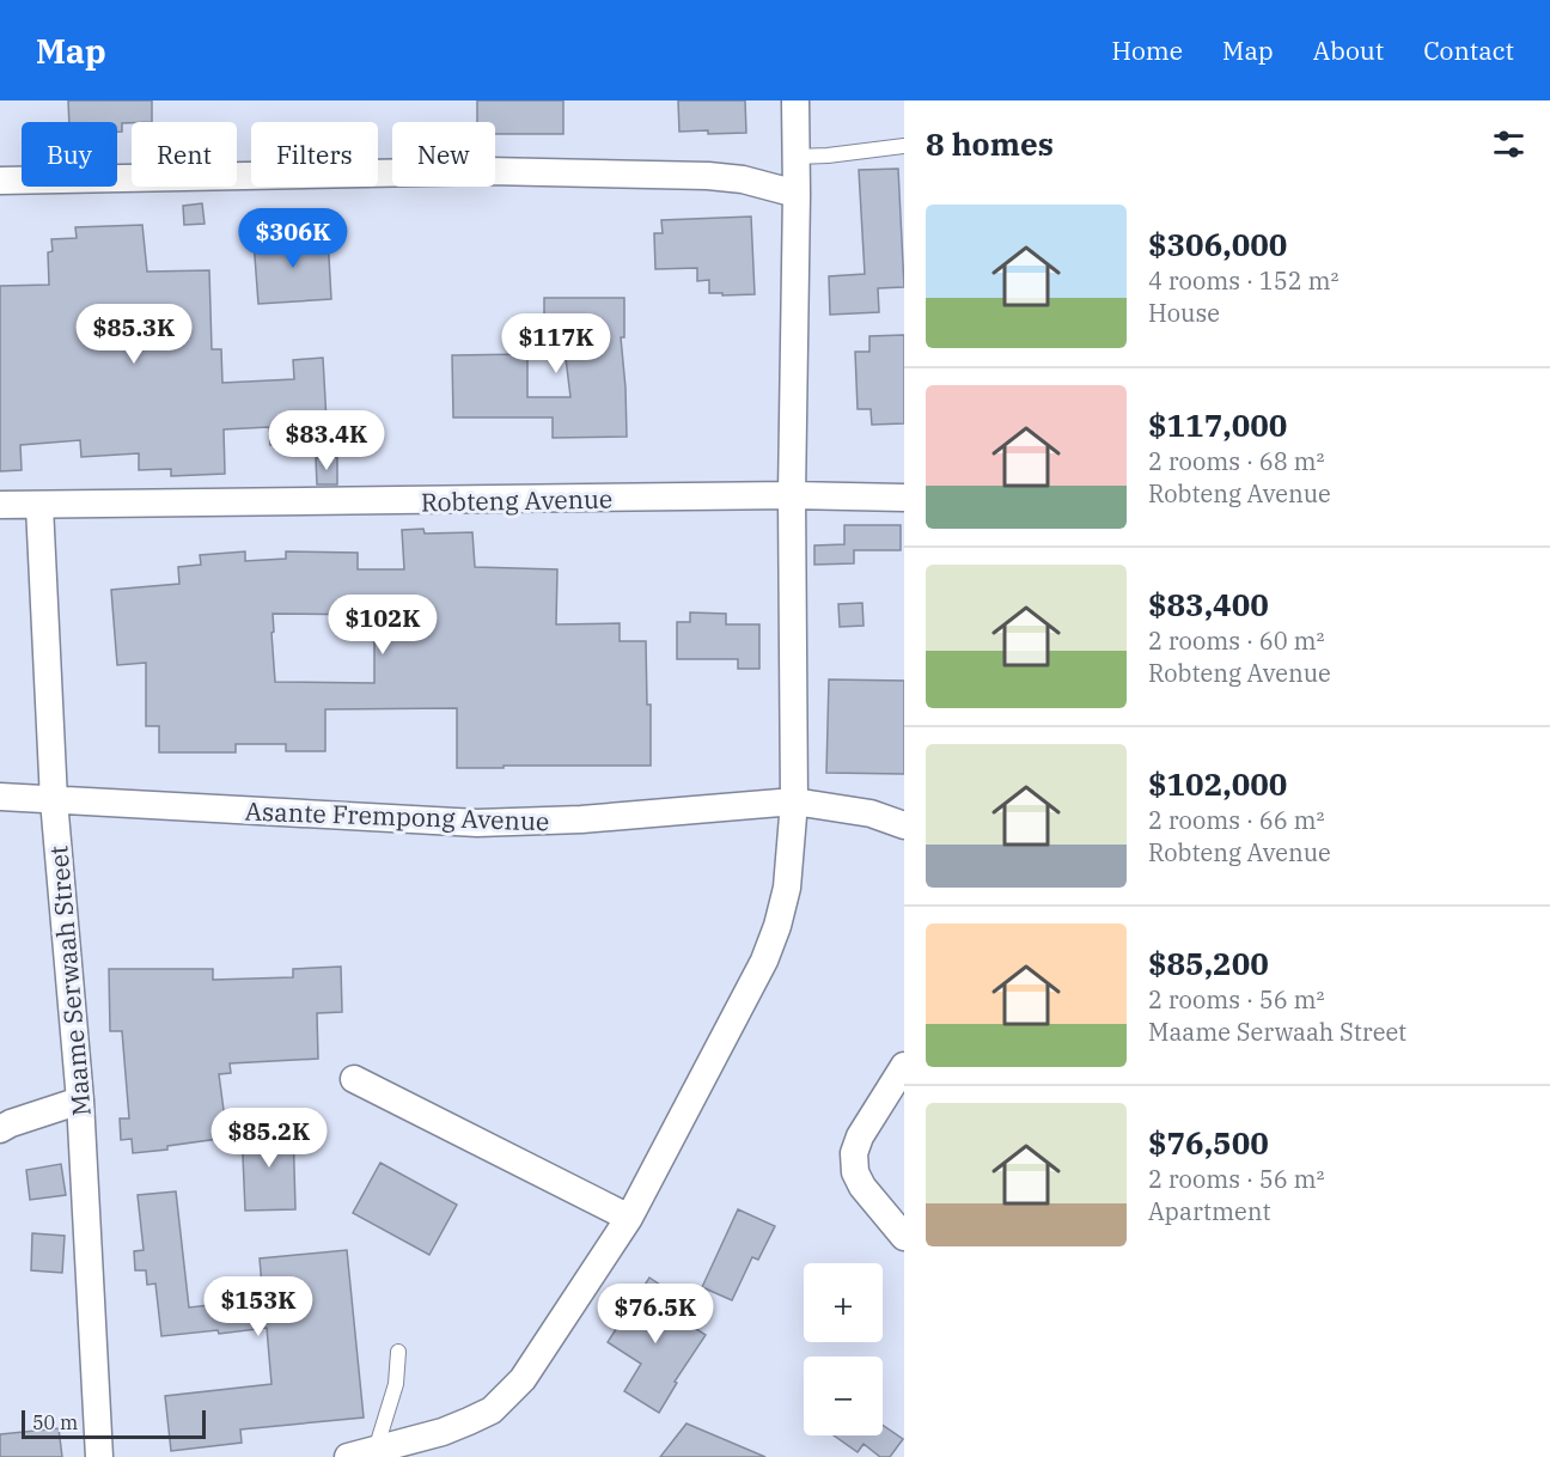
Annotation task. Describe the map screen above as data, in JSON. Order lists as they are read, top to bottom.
{
  "streets": {
    "street": ["Robteng Avenue", "Asante Frempong Avenue", "Maame Serwaah Street"]
  },
  "crossings": [
    ["Robteng Avenue", "Maame Serwaah Street"],
    ["Asante Frempong Avenue", "Maame Serwaah Street"]
  ],
  "scale_bar": "50 m",
  "page": {
    "header": "Map",
    "nav": [
      "Home",
      "Map",
      "About",
      "Contact"
    ],
    "heading": "8 homes",
    "chip": [
      "Buy",
      "Rent",
      "Filters",
      "New"
    ],
    "list": [
      {
        "name": "$306,000",
        "note": "4 rooms · 152 m² · House"
      },
      {
        "name": "$117,000",
        "note": "2 rooms · 68 m² · Robteng Avenue"
      },
      {
        "name": "$83,400",
        "note": "2 rooms · 60 m² · Robteng Avenue"
      },
      {
        "name": "$102,000",
        "note": "2 rooms · 66 m² · Robteng Avenue"
      },
      {
        "name": "$85,200",
        "note": "2 rooms · 56 m² · Maame Serwaah Street"
      },
      {
        "name": "$76,500",
        "note": "2 rooms · 56 m² · Apartment"
      }
    ],
    "price": [
      "$306K",
      "$85.3K",
      "$117K",
      "$83.4K",
      "$102K",
      "$85.2K",
      "$153K",
      "$76.5K"
    ],
    "map_buttons": ["+", "−"],
    "scale": "50 m"
  }
}
